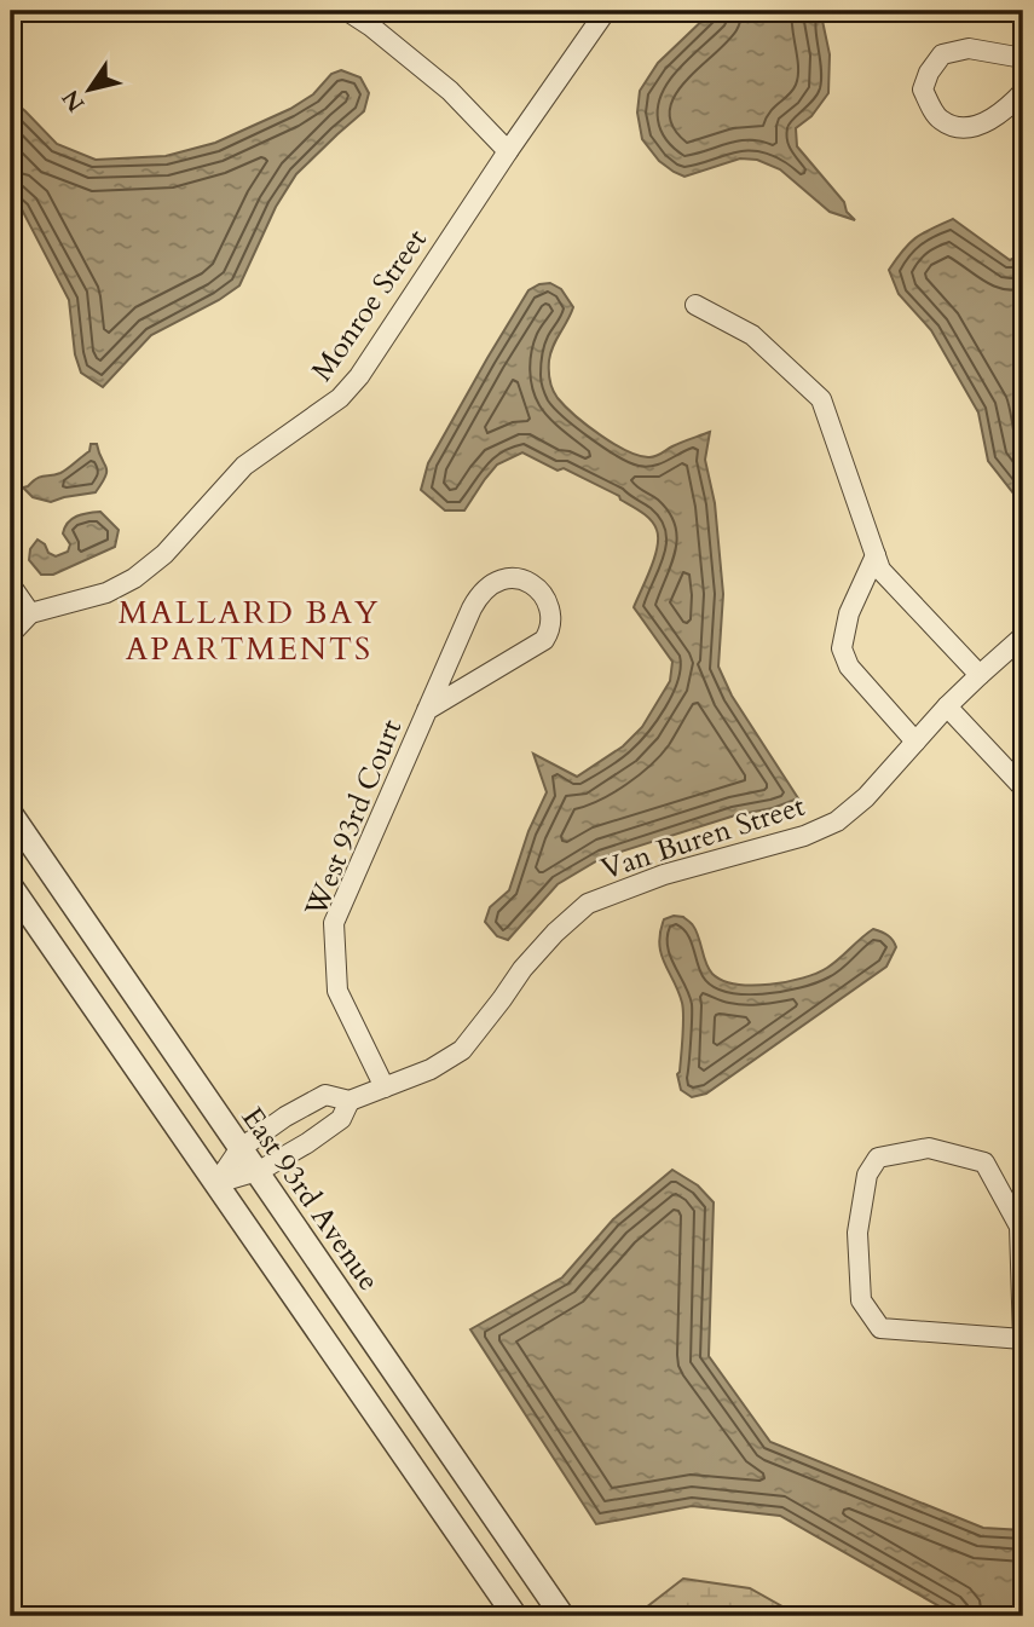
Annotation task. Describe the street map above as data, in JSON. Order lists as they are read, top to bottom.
{
  "streets": {
    "street": [
      "Monroe Street",
      "West 93rd Court",
      "Van Buren Street",
      "East 93rd Avenue"
    ]
  },
  "crossings": [
    ["West 93rd Court", "Van Buren Street"],
    ["Van Buren Street", "East 93rd Avenue"]
  ],
  "districts": ["MALLARD BAY APARTMENTS"],
  "north": "bottom left"
}
